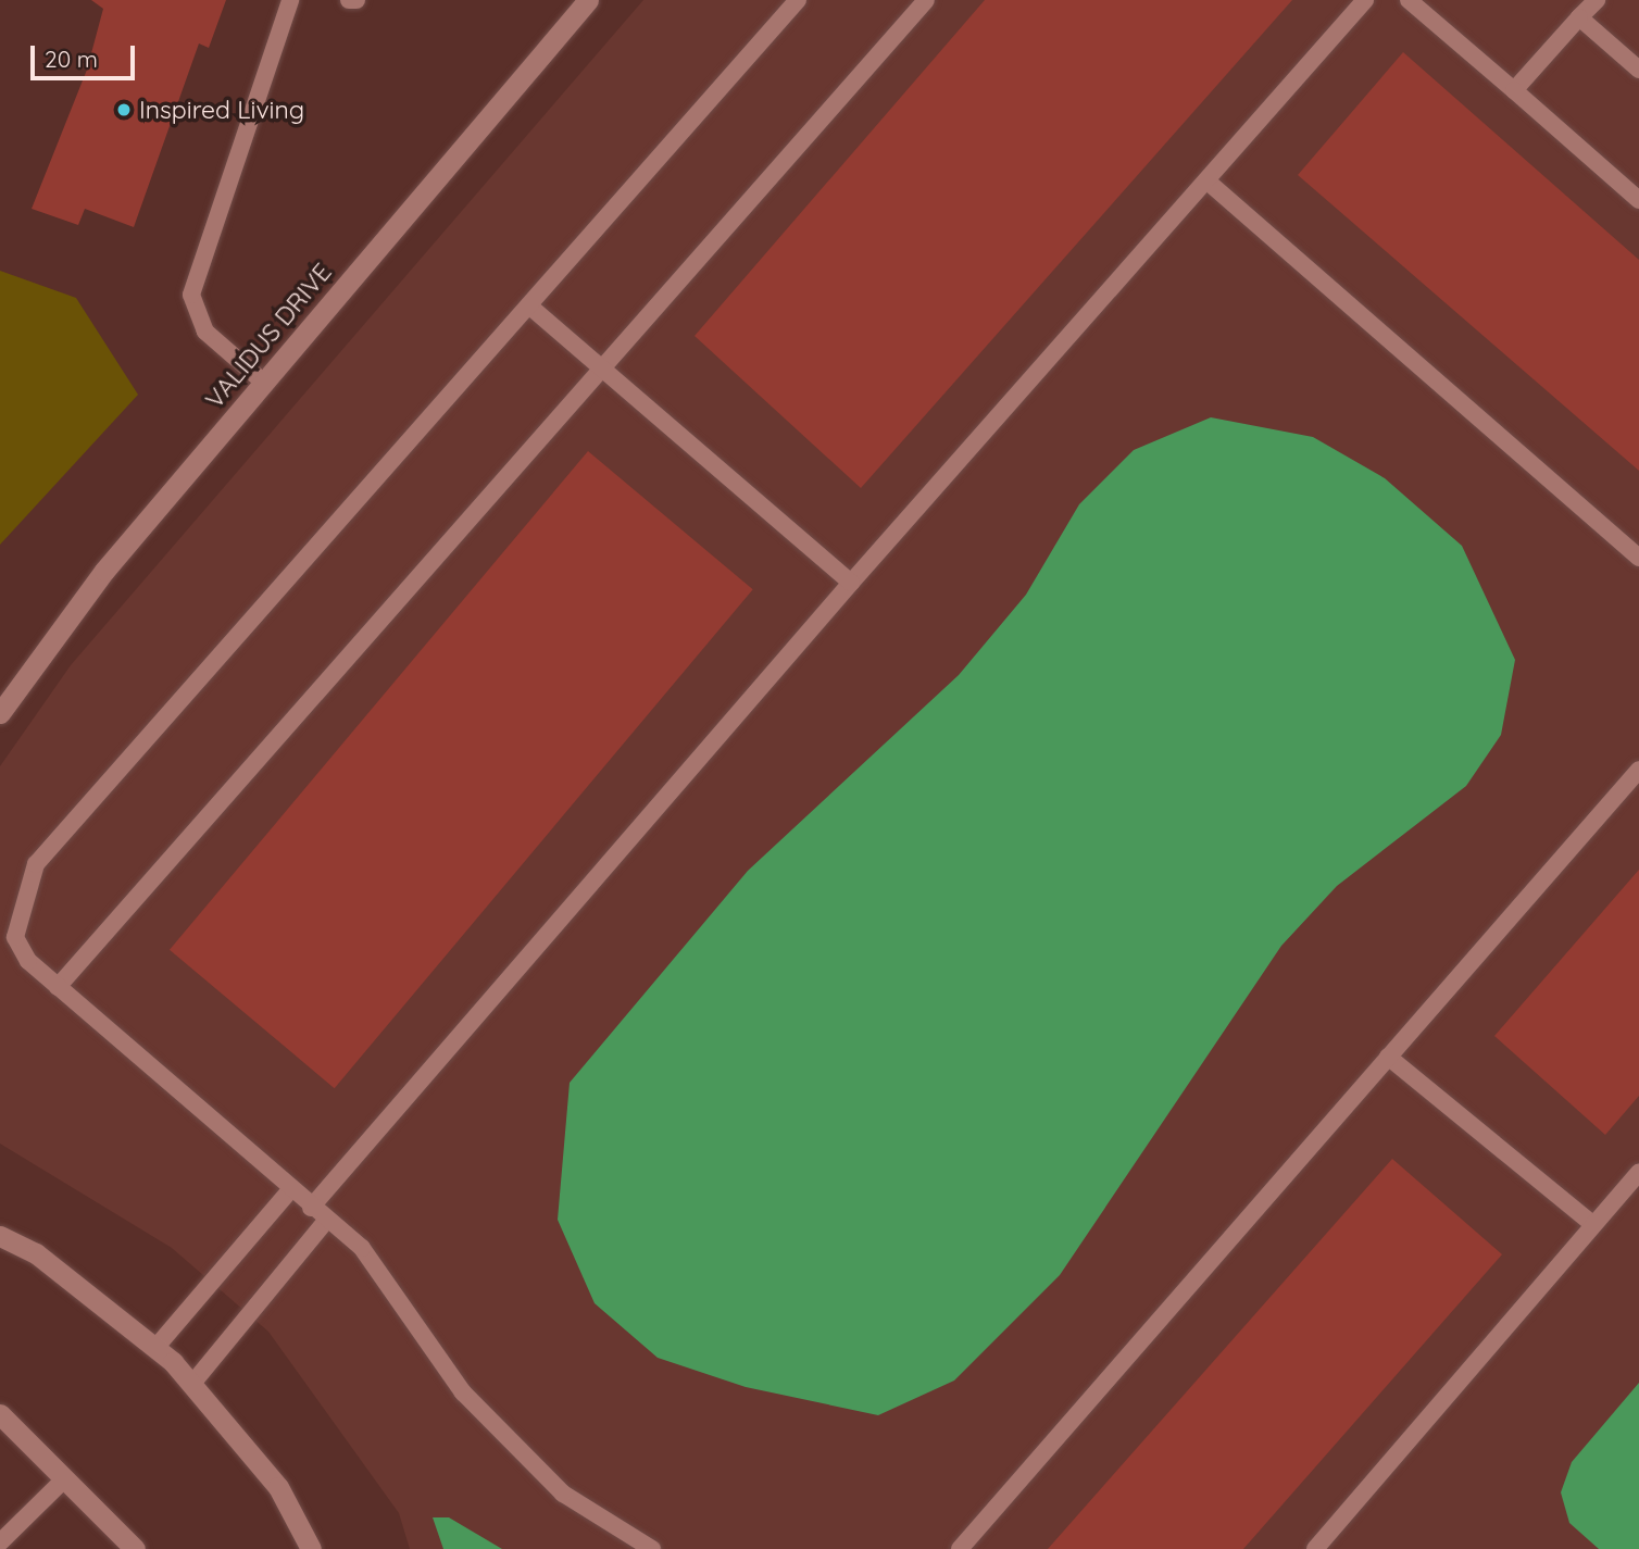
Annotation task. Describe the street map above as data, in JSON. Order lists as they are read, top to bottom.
{
  "streets": {
    "street": ["VALIDUS DRIVE"]
  },
  "places": ["Inspired Living"],
  "scale_bar": "20 m"
}
